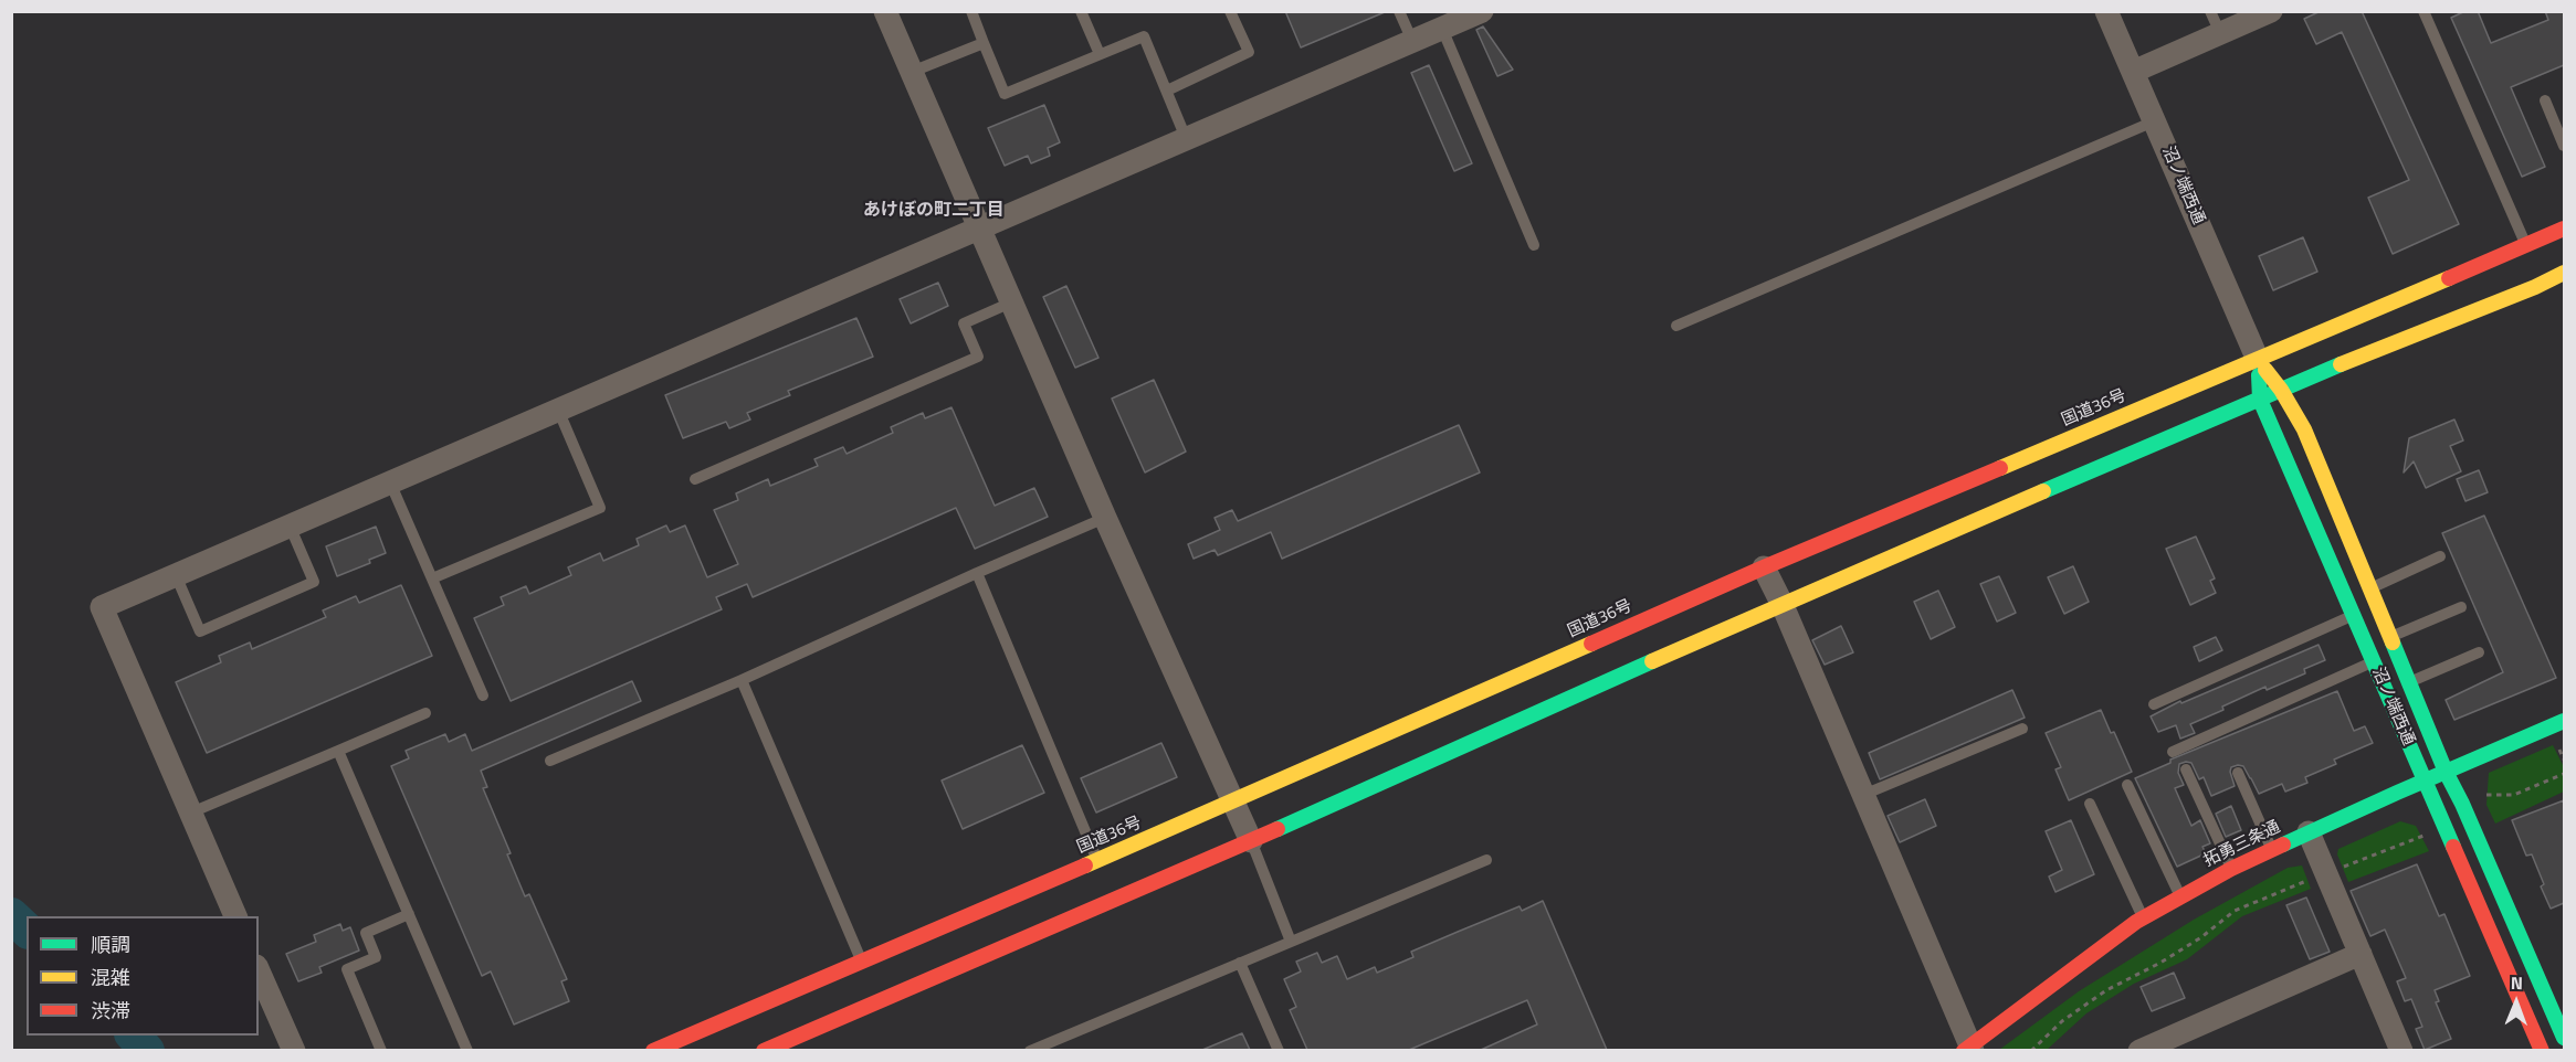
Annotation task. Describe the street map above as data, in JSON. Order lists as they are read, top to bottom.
{
  "streets": {
    "main road": ["沼ノ端西通", "国道36号", "拓勇三条通"]
  },
  "crossings": [
    ["沼ノ端西通", "国道36号"],
    ["沼ノ端西通", "拓勇三条通"]
  ],
  "districts": ["あけぼの町二丁目"],
  "legend": ["順調", "混雑", "渋滞"],
  "north": "top"
}
